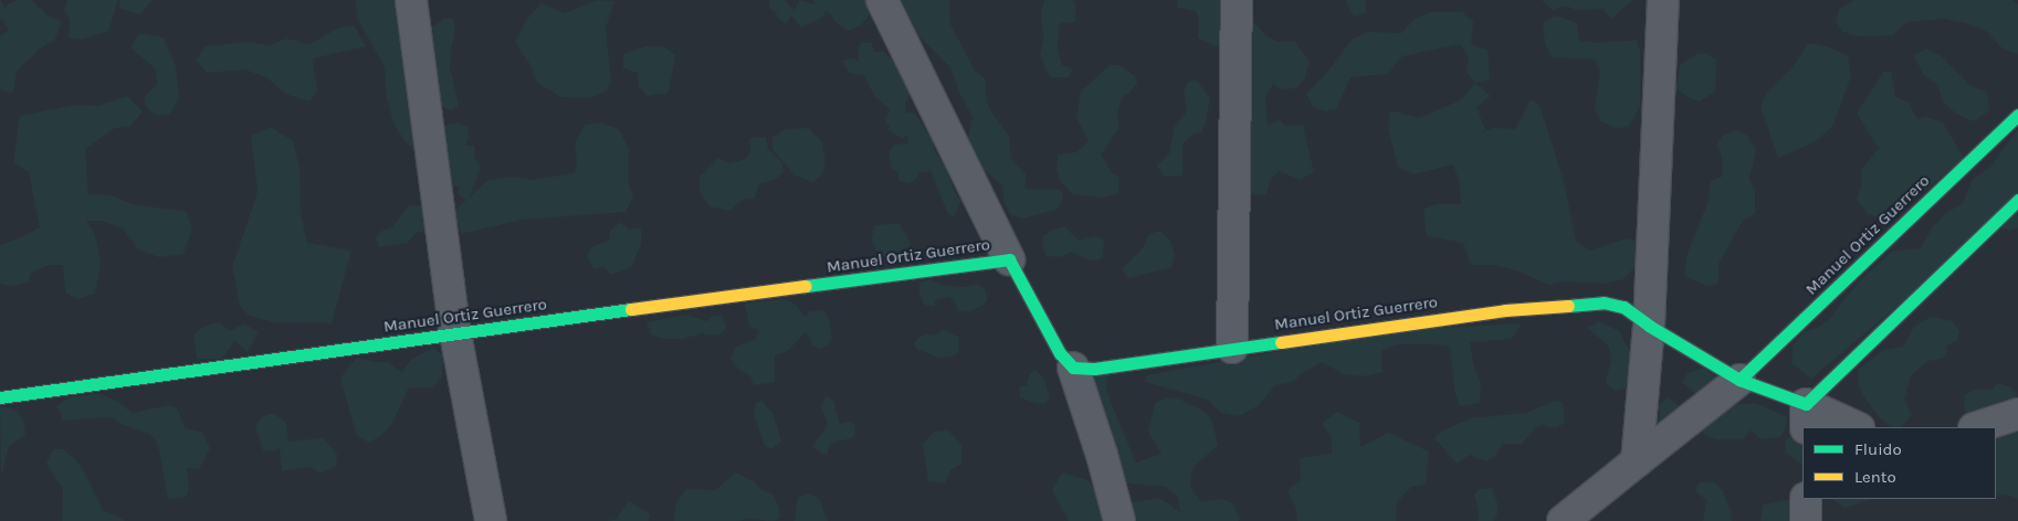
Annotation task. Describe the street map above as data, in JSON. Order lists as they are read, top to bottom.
{
  "streets": {
    "street": ["Manuel Ortiz Guerrero"]
  },
  "legend": ["Fluido", "Lento"]
}
